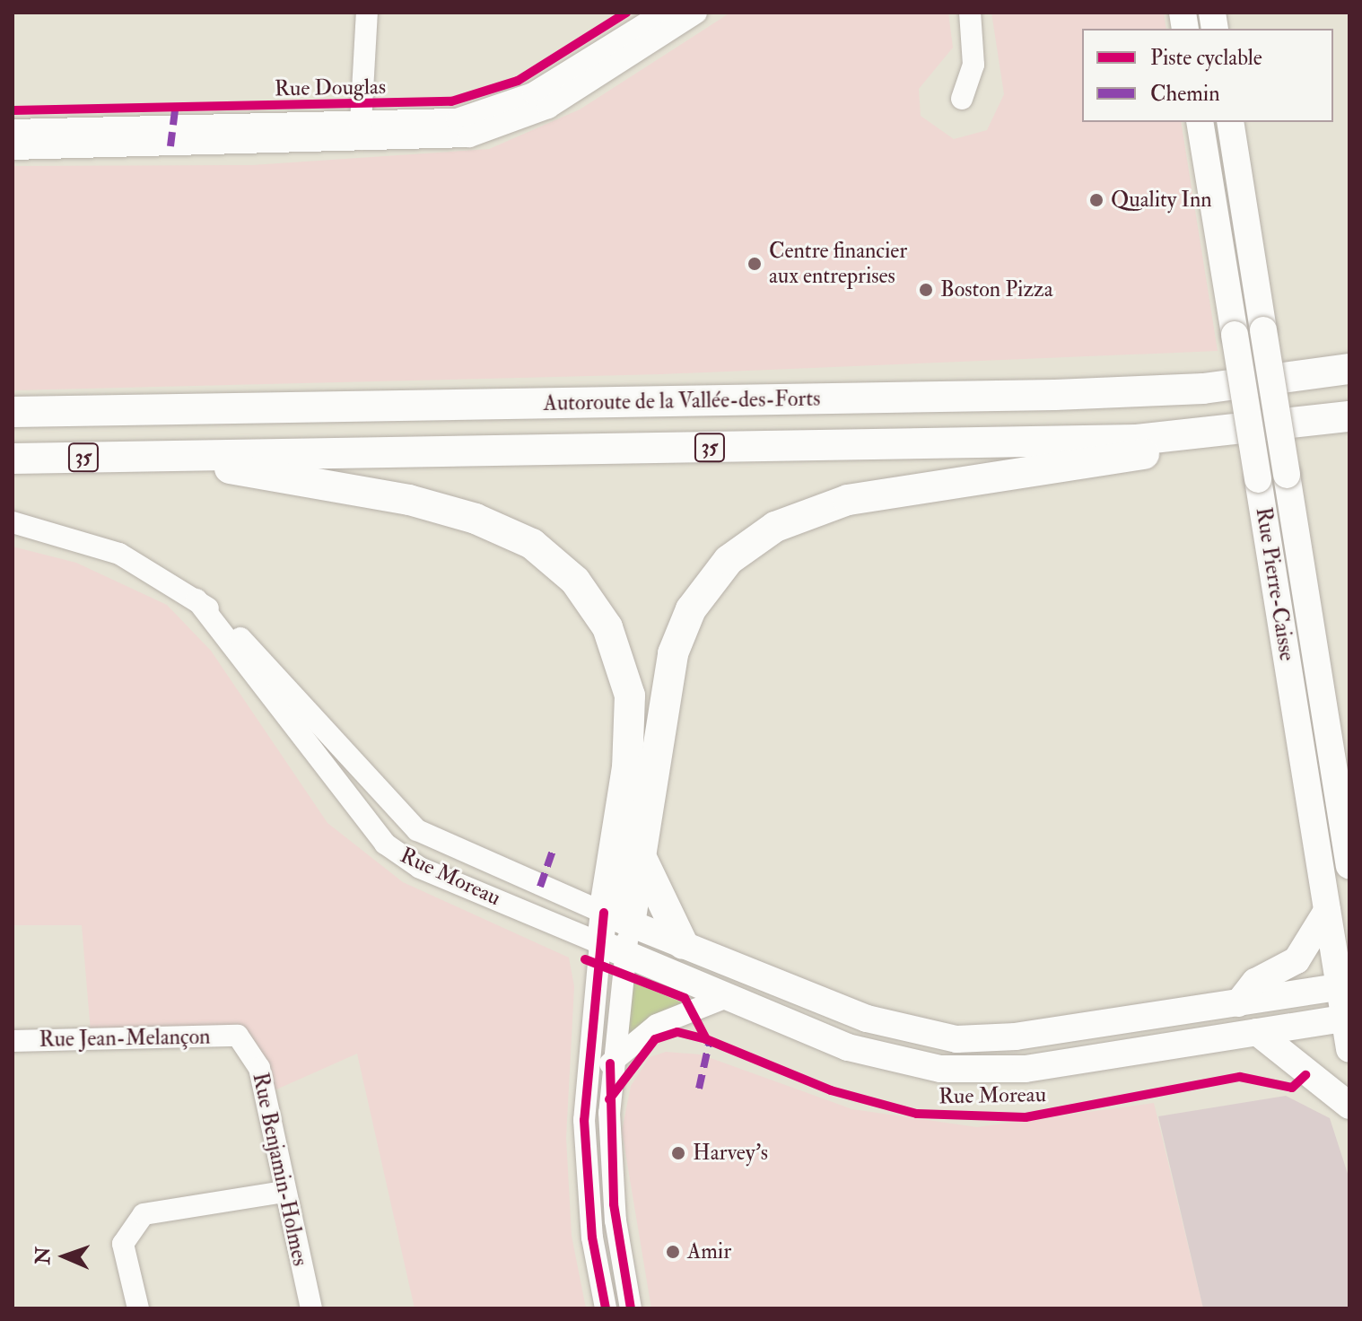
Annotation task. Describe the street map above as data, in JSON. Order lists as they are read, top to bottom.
{
  "streets": {
    "highway": ["Autoroute de la Vallée-des-Forts", "35"],
    "main road": ["Rue Pierre-Caisse", "Rue Moreau"],
    "street": ["Rue Douglas", "Rue Jean-Melançon", "Rue Benjamin-Holmes"]
  },
  "crossings": [
    ["Rue Pierre-Caisse", "Rue Moreau"],
    ["Rue Jean-Melançon", "Rue Benjamin-Holmes"]
  ],
  "places": [
    "Quality Inn",
    "Centre financier aux entreprises",
    "Boston Pizza",
    "Harvey's",
    "Amir"
  ],
  "legend": ["Piste cyclable", "Chemin"],
  "north": "left"
}
